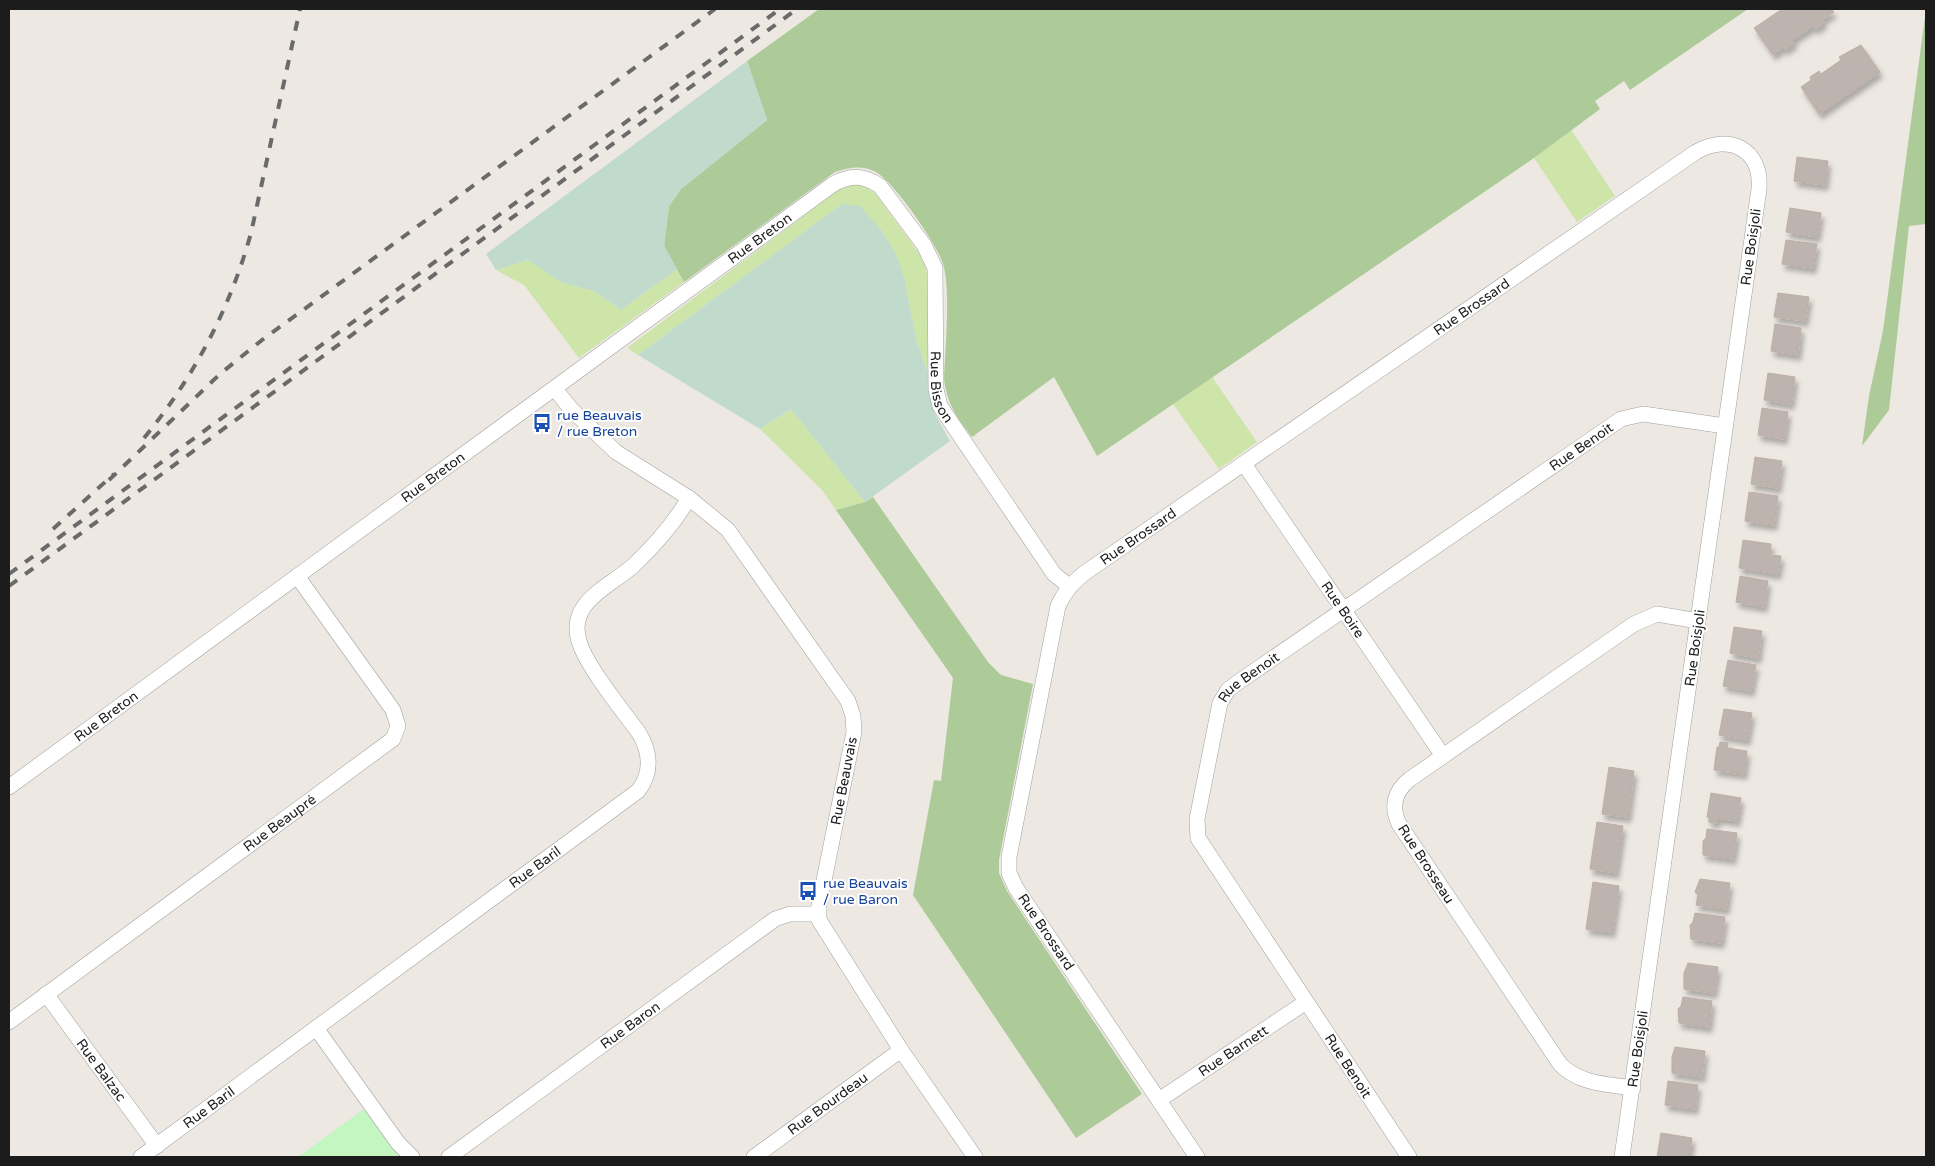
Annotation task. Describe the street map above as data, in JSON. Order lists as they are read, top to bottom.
{
  "streets": {
    "street": [
      "Rue Breton",
      "Rue Boisjoli",
      "Rue Brossard",
      "Rue Bisson",
      "Rue Benoit",
      "Rue Boire",
      "Rue Beauvais",
      "Rue Beaupré",
      "Rue Brosseau",
      "Rue Baril",
      "Rue Baron",
      "Rue Barnett",
      "Rue Balzac",
      "Rue Bourdeau"
    ]
  },
  "crossings": [
    ["Rue Breton", "Rue Bisson"],
    ["Rue Breton", "Rue Beauvais"],
    ["Rue Breton", "Rue Beaupré"],
    ["Rue Boisjoli", "Rue Brossard"],
    ["Rue Boisjoli", "Rue Benoit"],
    ["Rue Boisjoli", "Rue Brosseau"],
    ["Rue Brossard", "Rue Bisson"],
    ["Rue Brossard", "Rue Boire"],
    ["Rue Brossard", "Rue Barnett"],
    ["Rue Benoit", "Rue Boire"],
    ["Rue Benoit", "Rue Barnett"],
    ["Rue Boire", "Rue Brosseau"],
    ["Rue Beauvais", "Rue Baril"],
    ["Rue Beauvais", "Rue Baron"],
    ["Rue Beaupré", "Rue Balzac"],
    ["Rue Baril", "Rue Balzac"]
  ],
  "places": {
    "bus stop": ["rue Beauvais / rue Breton", "rue Beauvais / rue Baron"]
  }
}
